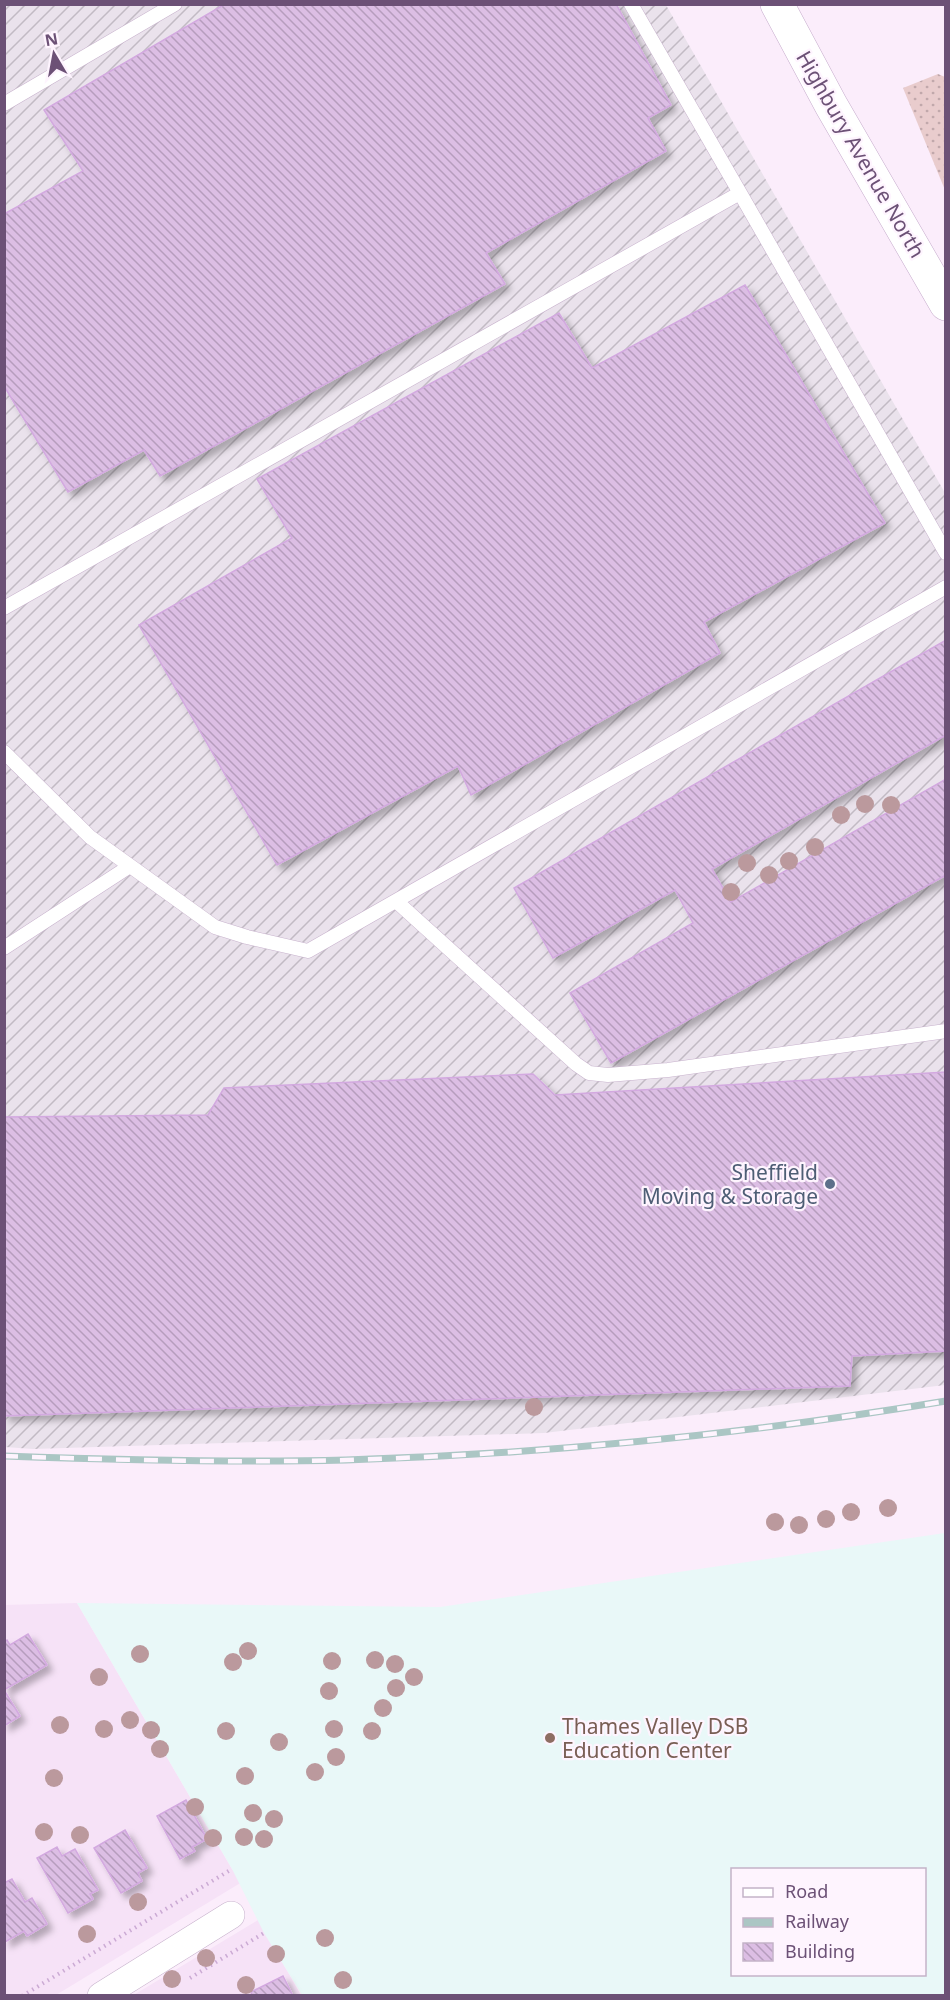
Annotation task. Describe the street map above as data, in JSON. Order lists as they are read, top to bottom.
{
  "streets": {
    "main road": ["Highbury Avenue North"]
  },
  "places": ["Sheffield Moving & Storage", "Thames Valley DSB Education Center"],
  "legend": ["Road", "Railway", "Building"],
  "north": "top"
}
